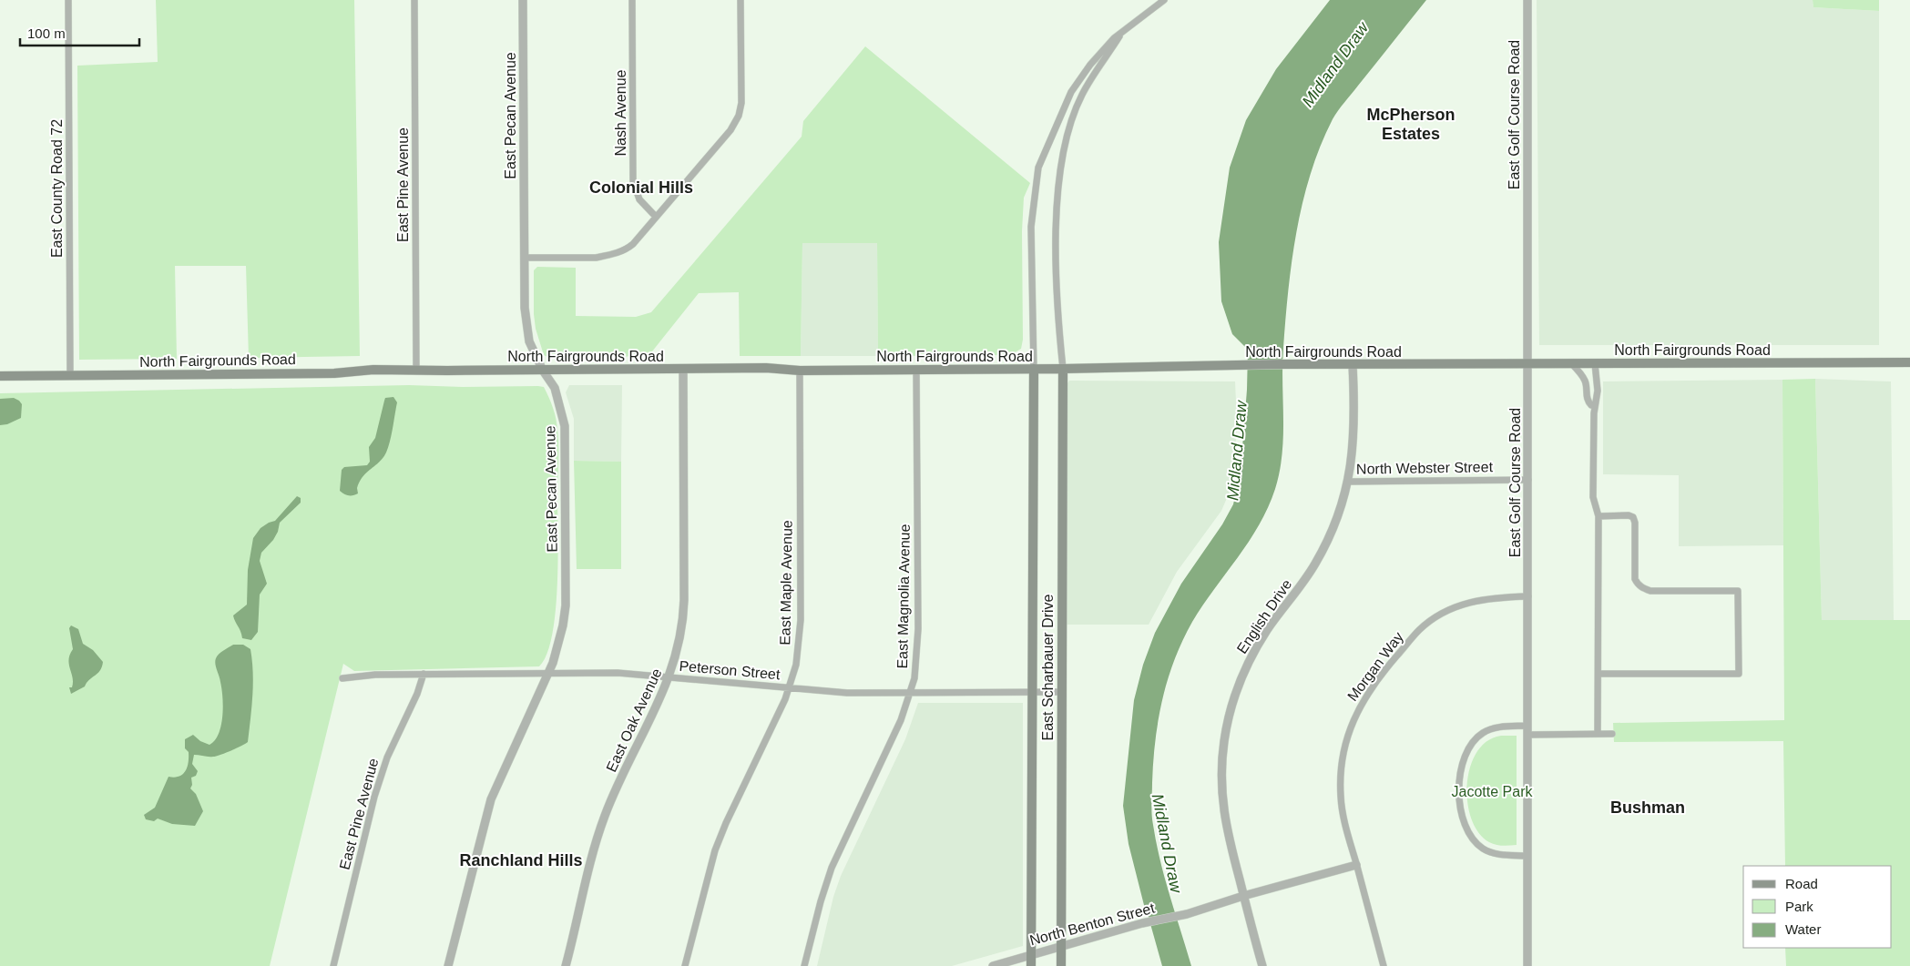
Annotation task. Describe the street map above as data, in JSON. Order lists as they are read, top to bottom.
{
  "streets": {
    "main road": ["North Fairgrounds Road", "East Scharbauer Drive"],
    "street": [
      "Nash Avenue",
      "East Golf Course Road",
      "East Pecan Avenue",
      "East Pine Avenue",
      "East County Road 72",
      "North Webster Street",
      "East Maple Avenue",
      "East Magnolia Avenue",
      "English Drive",
      "Morgan Way",
      "Peterson Street",
      "East Oak Avenue",
      "North Benton Street"
    ]
  },
  "crossings": [
    ["East Golf Course Road", "North Fairgrounds Road"],
    ["East Golf Course Road", "North Webster Street"],
    ["East Golf Course Road", "Morgan Way"],
    ["East Pecan Avenue", "North Fairgrounds Road"],
    ["East Pecan Avenue", "Peterson Street"],
    ["East Pine Avenue", "North Fairgrounds Road"],
    ["East Pine Avenue", "Peterson Street"],
    ["East County Road 72", "North Fairgrounds Road"],
    ["North Fairgrounds Road", "East Maple Avenue"],
    ["North Fairgrounds Road", "East Magnolia Avenue"],
    ["North Fairgrounds Road", "English Drive"],
    ["North Fairgrounds Road", "East Scharbauer Drive"],
    ["North Fairgrounds Road", "East Oak Avenue"],
    ["North Webster Street", "English Drive"],
    ["East Maple Avenue", "Peterson Street"],
    ["East Magnolia Avenue", "Peterson Street"],
    ["English Drive", "North Benton Street"],
    ["Morgan Way", "North Benton Street"],
    ["East Scharbauer Drive", "Peterson Street"],
    ["East Scharbauer Drive", "North Benton Street"],
    ["Peterson Street", "East Oak Avenue"]
  ],
  "districts": [
    "McPherson Estates",
    "Colonial Hills",
    "Bushman",
    "Ranchland Hills"
  ],
  "water": ["Midland Draw"],
  "parks": ["Jacotte Park"],
  "legend": ["Road", "Park", "Water"],
  "scale_bar": "100 m"
}
